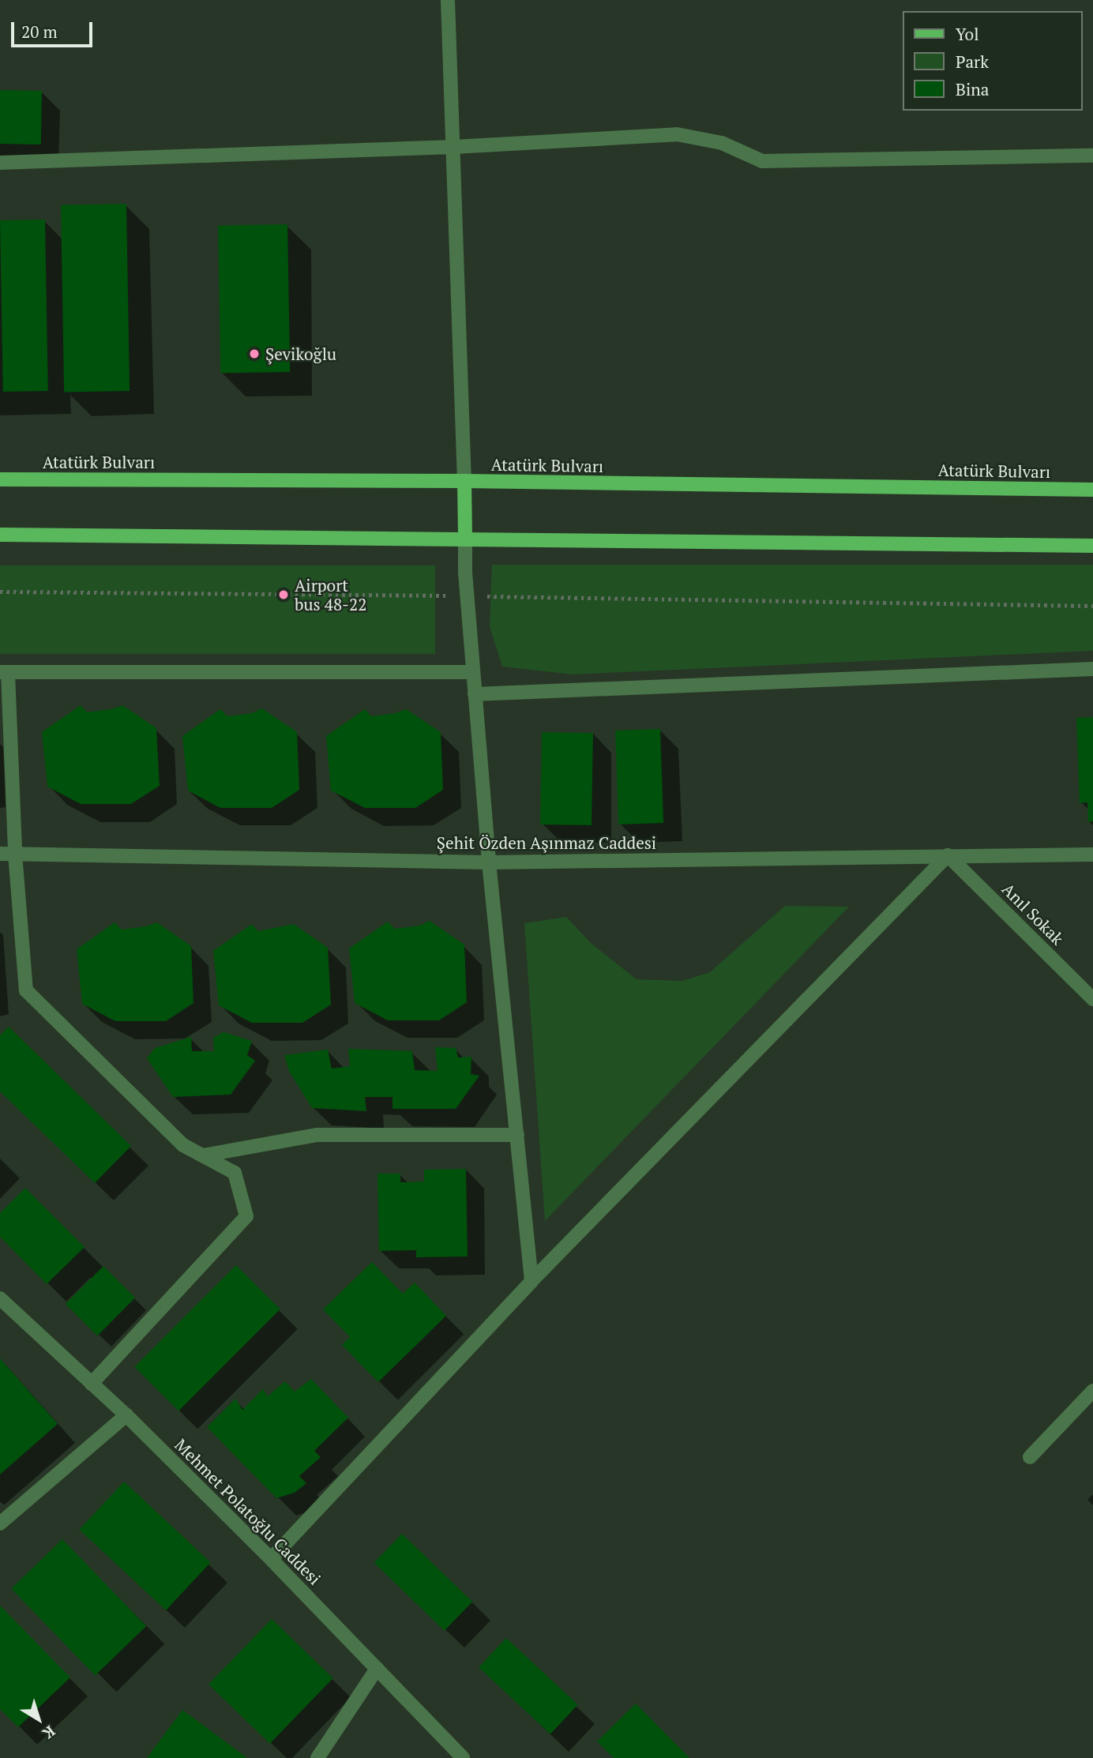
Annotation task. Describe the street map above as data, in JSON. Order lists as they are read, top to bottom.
{
  "streets": {
    "main road": ["Atatürk Bulvarı"],
    "street": ["Şehit Özden Aşınmaz Caddesi", "Anıl Sokak", "Mehmet Polatoğlu Caddesi"]
  },
  "crossings": [
    ["Şehit Özden Aşınmaz Caddesi", "Anıl Sokak"]
  ],
  "places": ["Şevikoğlu", "Airport bus 48-22"],
  "legend": ["Yol", "Park", "Bina"],
  "scale_bar": "20 m",
  "north": "bottom right"
}
